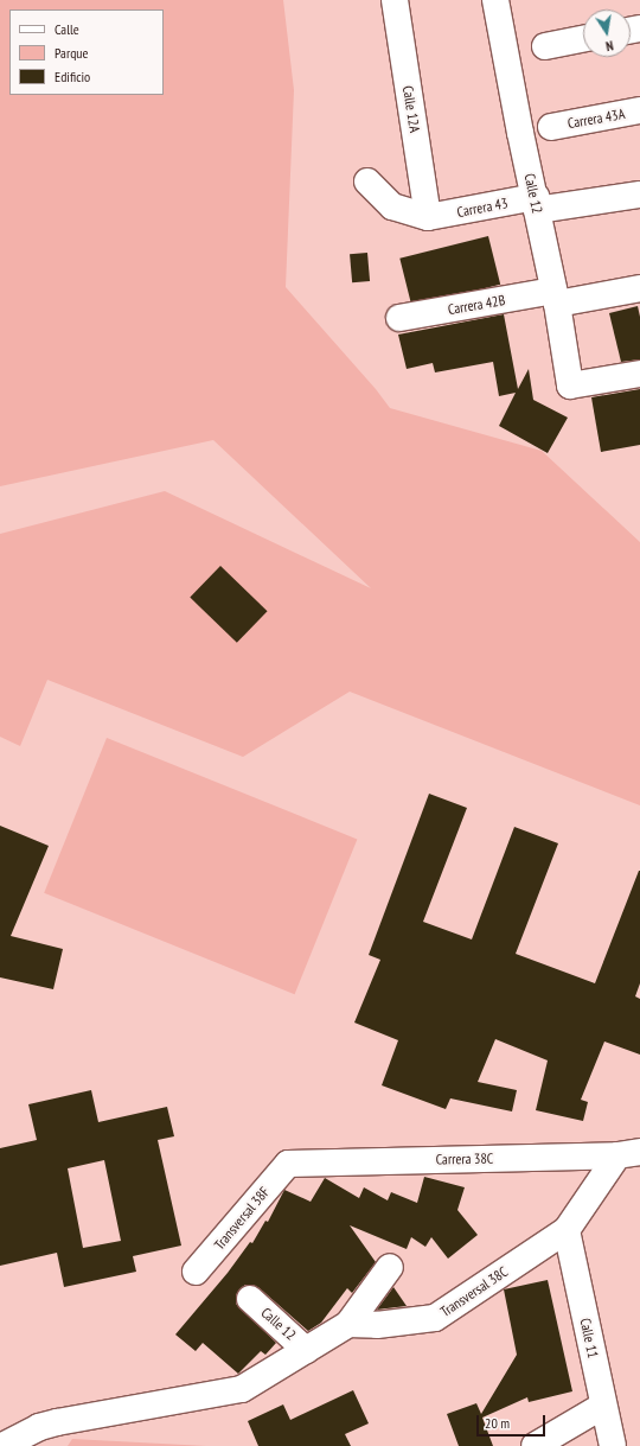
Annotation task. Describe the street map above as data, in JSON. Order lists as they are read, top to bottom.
{
  "streets": {
    "street": [
      "Calle 12A",
      "Carrera 43A",
      "Calle 12",
      "Carrera 43",
      "Carrera 42B",
      "Carrera 38C",
      "Transversal 38F",
      "Transversal 38C",
      "Calle 11"
    ]
  },
  "crossings": [
    ["Calle 12A", "Carrera 43"],
    ["Calle 12", "Carrera 43"],
    ["Calle 12", "Carrera 42B"],
    ["Carrera 38C", "Transversal 38F"],
    ["Carrera 38C", "Transversal 38C"],
    ["Transversal 38C", "Calle 11"]
  ],
  "legend": ["Calle", "Parque", "Edificio"],
  "scale_bar": "20 m",
  "north": "bottom"
}
